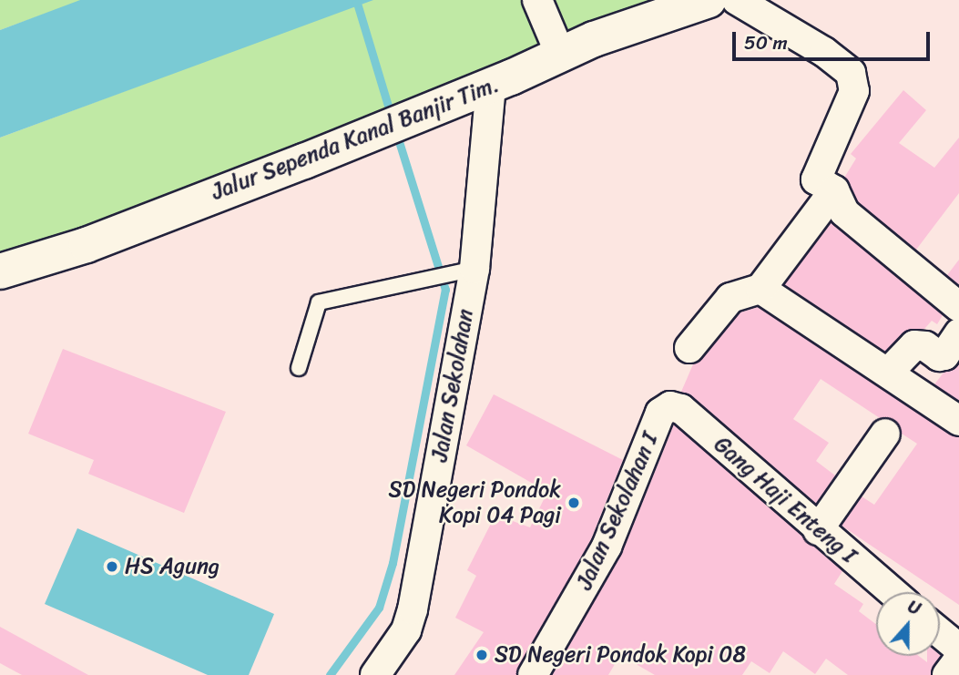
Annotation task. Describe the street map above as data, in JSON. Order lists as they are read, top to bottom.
{
  "streets": {
    "street": [
      "Jalur Sependa Kanal Banjir Tim.",
      "Jalan Sekolahan",
      "Gang Haji Enteng I",
      "Jalan Sekolahan I"
    ]
  },
  "crossings": [
    ["Jalur Sependa Kanal Banjir Tim.", "Jalan Sekolahan"],
    ["Gang Haji Enteng I", "Jalan Sekolahan I"]
  ],
  "places": ["SD Negeri Pondok Kopi 04 Pagi", "HS Agung", "SD Negeri Pondok Kopi 08"],
  "scale_bar": "50 m",
  "north": "top"
}
